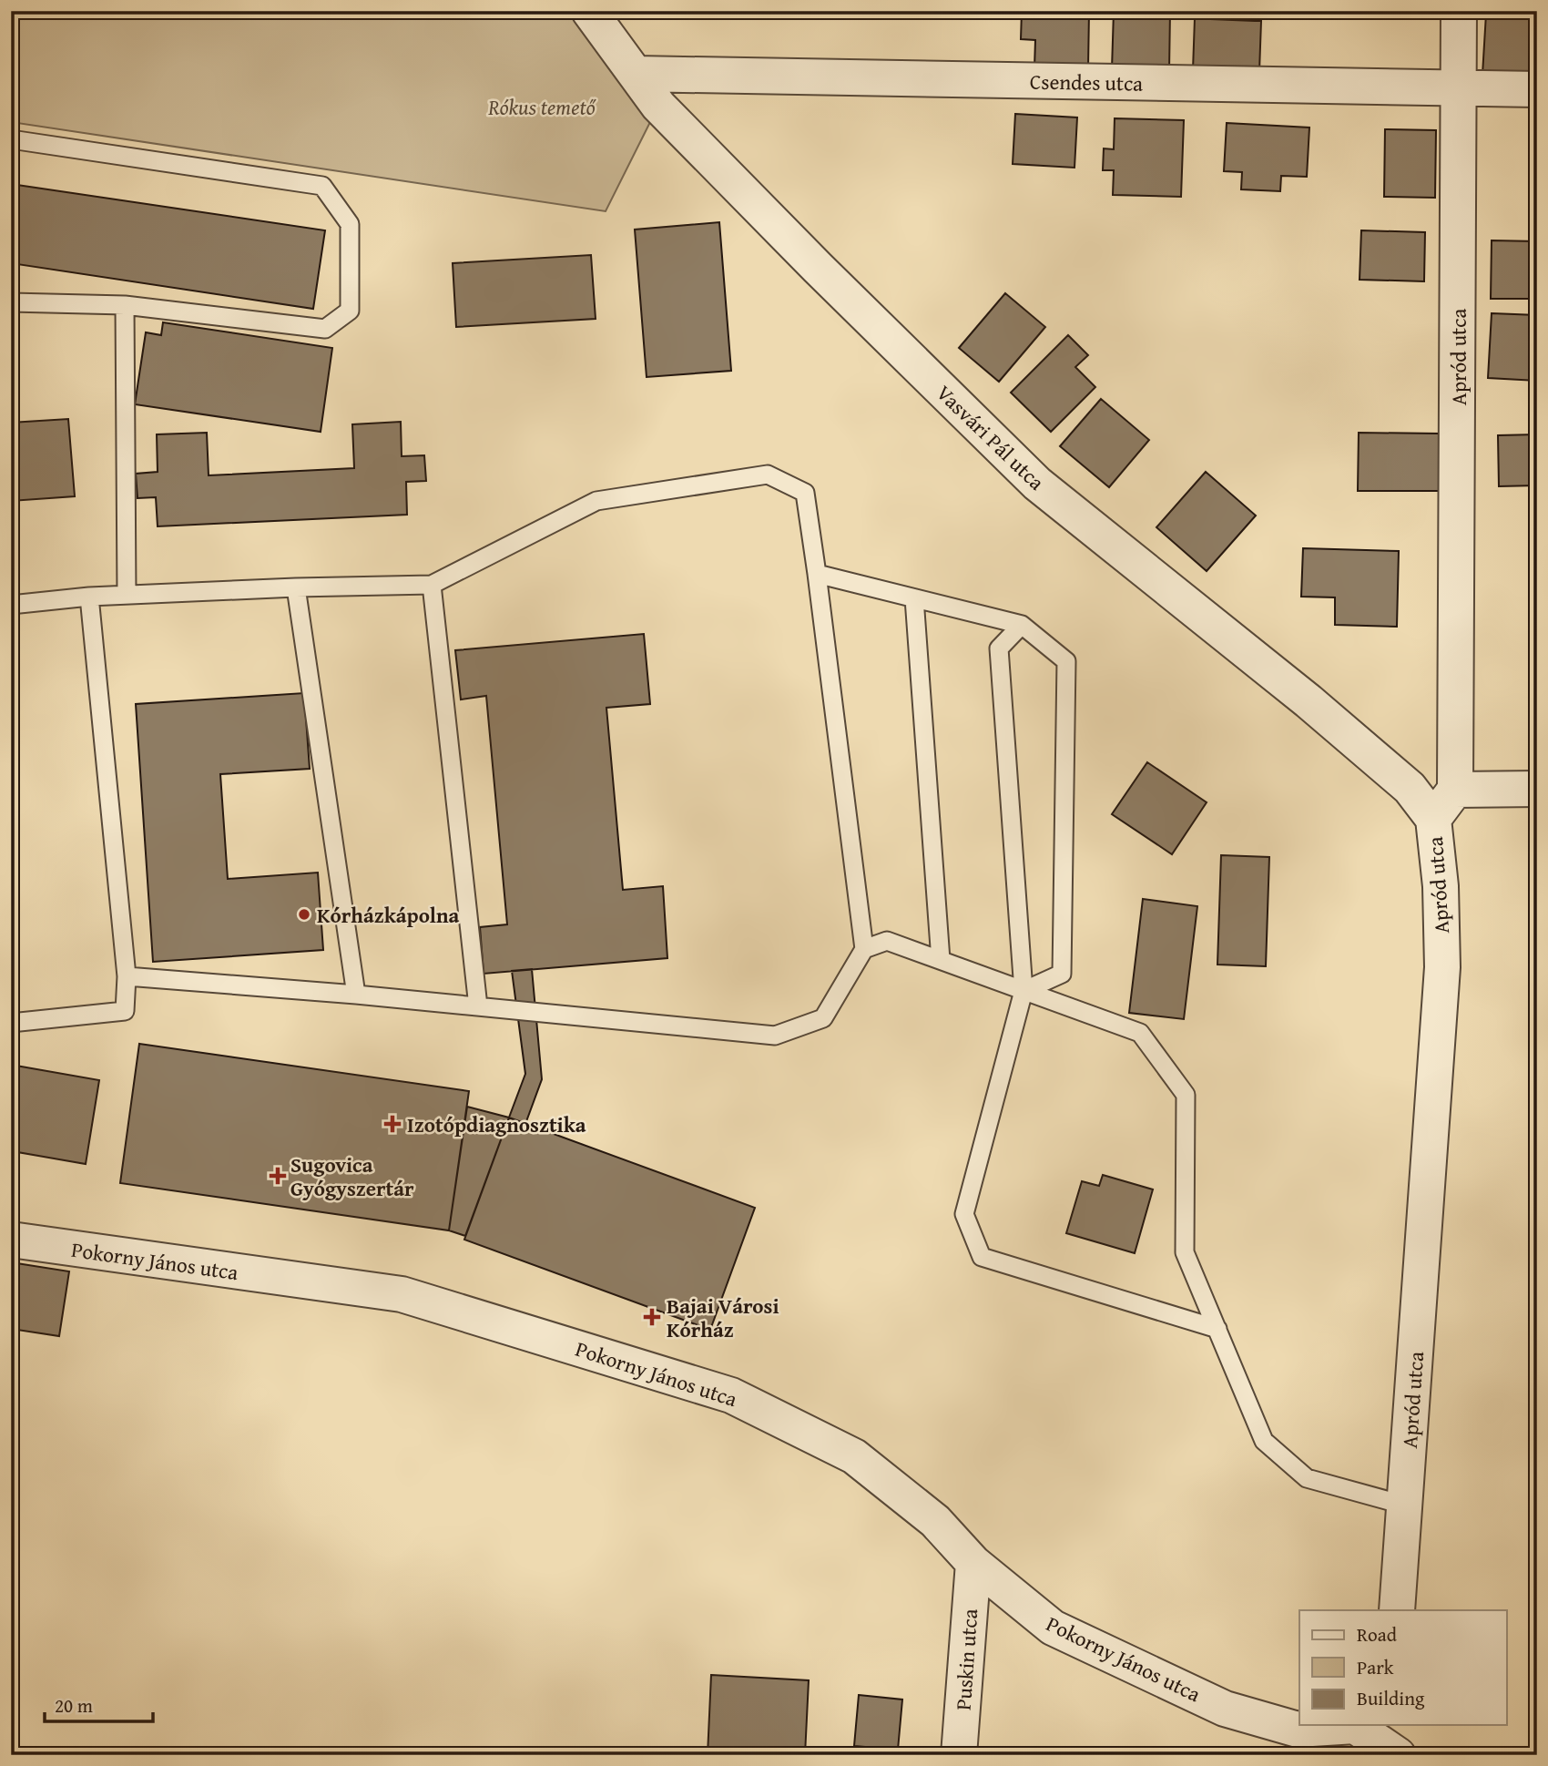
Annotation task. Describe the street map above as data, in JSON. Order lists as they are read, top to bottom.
{
  "streets": {
    "street": [
      "Csendes utca",
      "Apród utca",
      "Vasvári Pál utca",
      "Pokorny János utca",
      "Puskin utca"
    ]
  },
  "crossings": [
    ["Csendes utca", "Apród utca"],
    ["Csendes utca", "Vasvári Pál utca"],
    ["Apród utca", "Vasvári Pál utca"],
    ["Pokorny János utca", "Puskin utca"]
  ],
  "parks": ["Rókus temető"],
  "places": {
    "other": ["Kórházkápolna"],
    "health": ["Izotópdiagnosztika", "Sugovica Gyógyszertár", "Bajai Városi Kórház"]
  },
  "legend": ["Road", "Park", "Building"],
  "scale_bar": "20 m"
}
